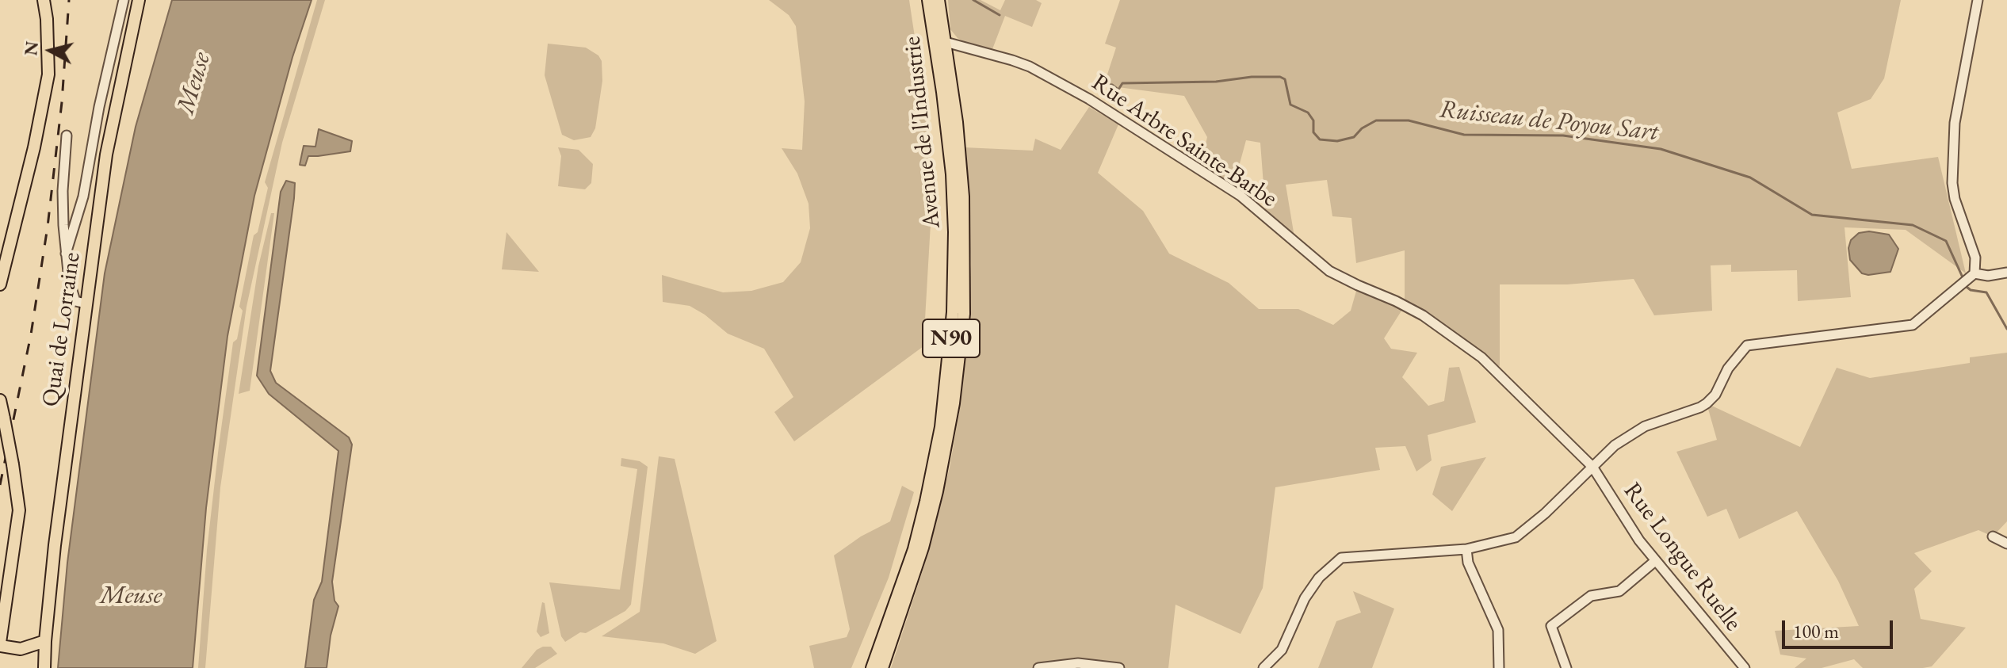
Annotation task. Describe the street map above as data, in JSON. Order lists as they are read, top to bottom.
{
  "streets": {
    "main road": ["Avenue de l'Industrie", "Quai de Lorraine", "N90"],
    "street": ["Rue Arbre Sainte-Barbe", "Rue Longue Ruelle"]
  },
  "crossings": [
    ["Avenue de l'Industrie", "Rue Arbre Sainte-Barbe"],
    ["Rue Arbre Sainte-Barbe", "Rue Longue Ruelle"]
  ],
  "water": ["Meuse", "Ruisseau de Poyou Sart"],
  "scale_bar": "100 m",
  "north": "left"
}
